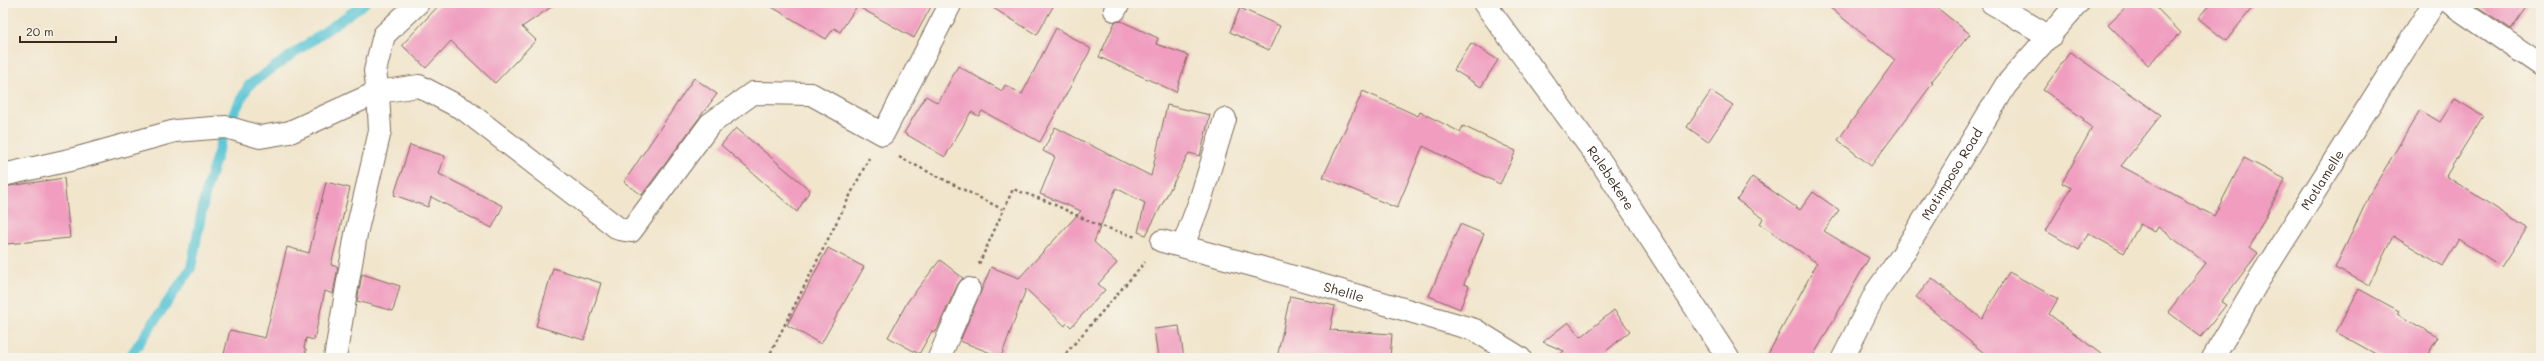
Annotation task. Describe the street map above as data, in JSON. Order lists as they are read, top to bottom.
{
  "streets": {
    "street": [
      "Motimposo Road",
      "Ralebekere",
      "Motlamelle",
      "Shelile"
    ]
  },
  "scale_bar": "20 m"
}
